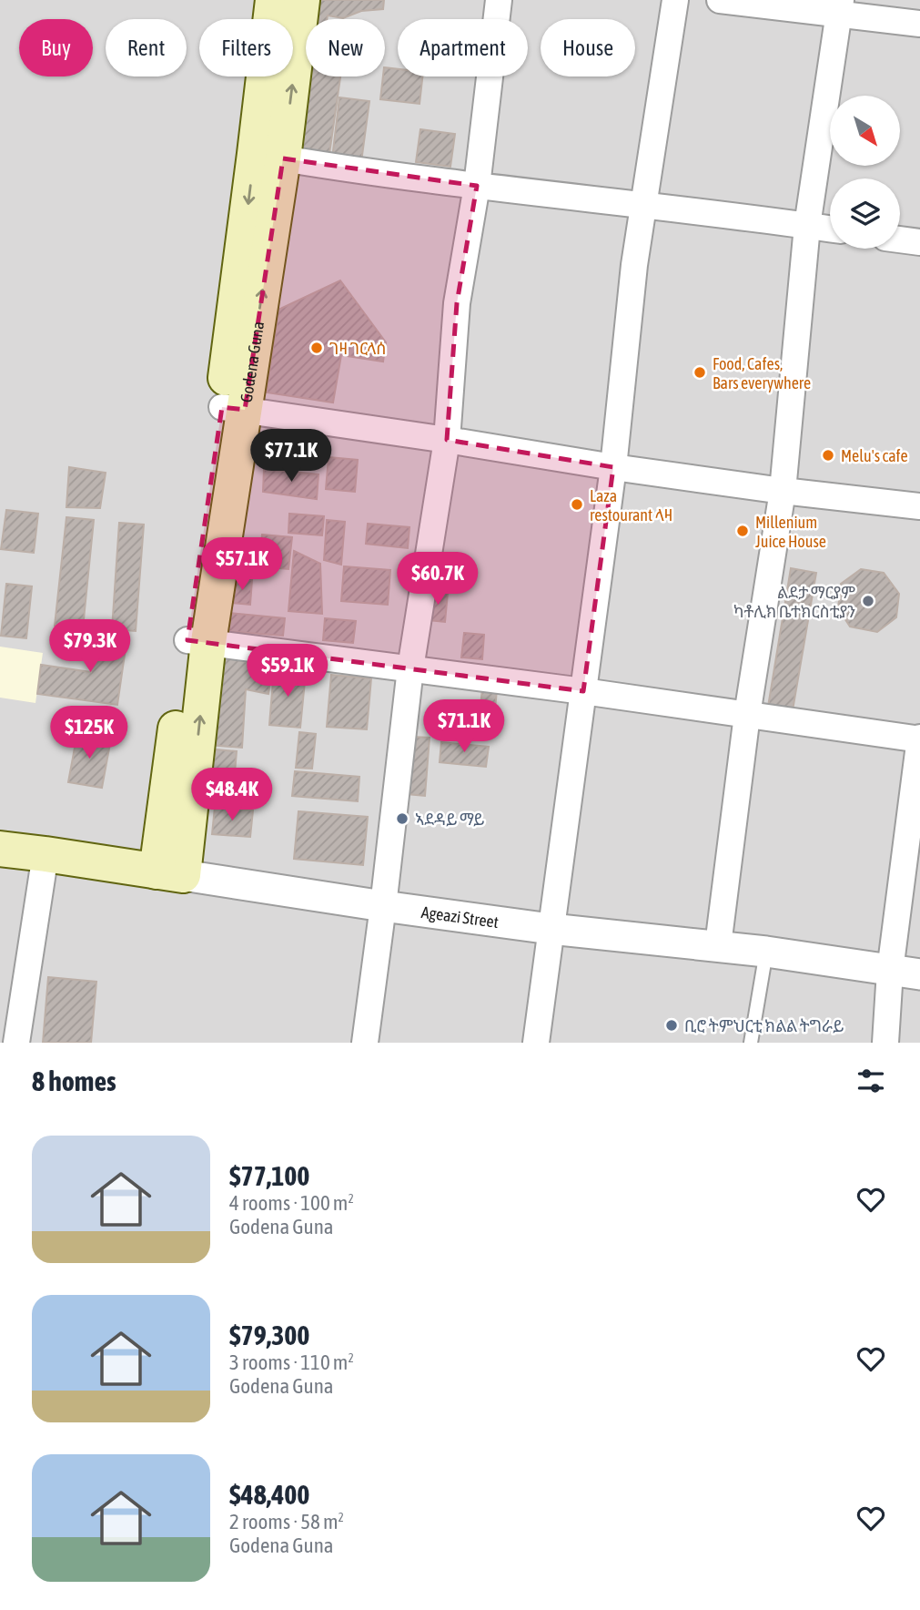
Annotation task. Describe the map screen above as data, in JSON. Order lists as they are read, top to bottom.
{
  "streets": {
    "main road": ["Godena Guna", "Ageazi Street"]
  },
  "crossings": [
    ["Godena Guna", "Ageazi Street"]
  ],
  "places": [
    "ገዛ ገርላሰ",
    "Food, Cafes, Bars everywhere",
    "Melu's cafe",
    "Laza restourant ላዛ",
    "Millenium Juice House",
    "ልደታ ማርያም ካቶሊክ ቤተክርስቲያን",
    "ኣደዳይ ማይ",
    "ቢሮ ትምህርቲ ክልል ትግራይ"
  ],
  "north": "bottom right",
  "page": {
    "chip": [
      "Buy",
      "Rent",
      "Filters",
      "New",
      "Apartment",
      "House"
    ],
    "price": [
      "$77.1K",
      "$57.1K",
      "$60.7K",
      "$79.3K",
      "$59.1K",
      "$71.1K",
      "$125K",
      "$48.4K"
    ],
    "heading": "8 homes",
    "list": [
      {
        "name": "$77,100",
        "note": "4 rooms · 100 m² · Godena Guna"
      },
      {
        "name": "$79,300",
        "note": "3 rooms · 110 m² · Godena Guna"
      },
      {
        "name": "$48,400",
        "note": "2 rooms · 58 m² · Godena Guna"
      }
    ]
  }
}
